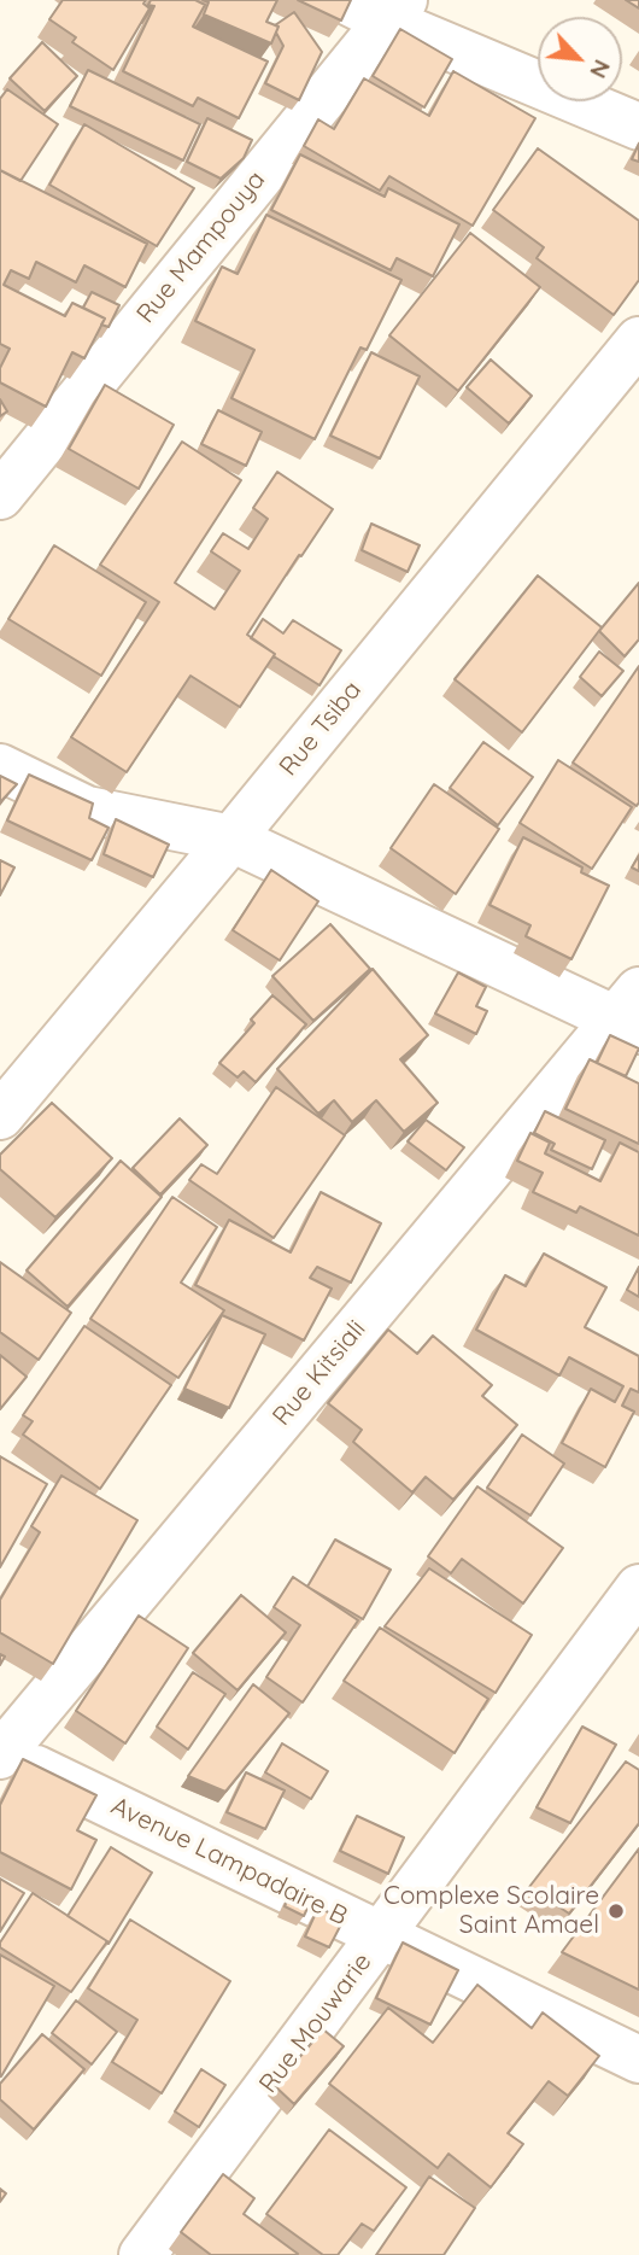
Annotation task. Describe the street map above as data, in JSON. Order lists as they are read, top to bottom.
{
  "streets": {
    "street": [
      "Rue Mampouya",
      "Rue Tsiba",
      "Rue Kitsiali",
      "Avenue Lampadaire B",
      "Rue Mouwarie"
    ]
  },
  "crossings": [
    ["Rue Kitsiali", "Avenue Lampadaire B"],
    ["Avenue Lampadaire B", "Rue Mouwarie"]
  ],
  "places": ["Complexe Scolaire Saint Amael"],
  "north": "bottom right"
}
